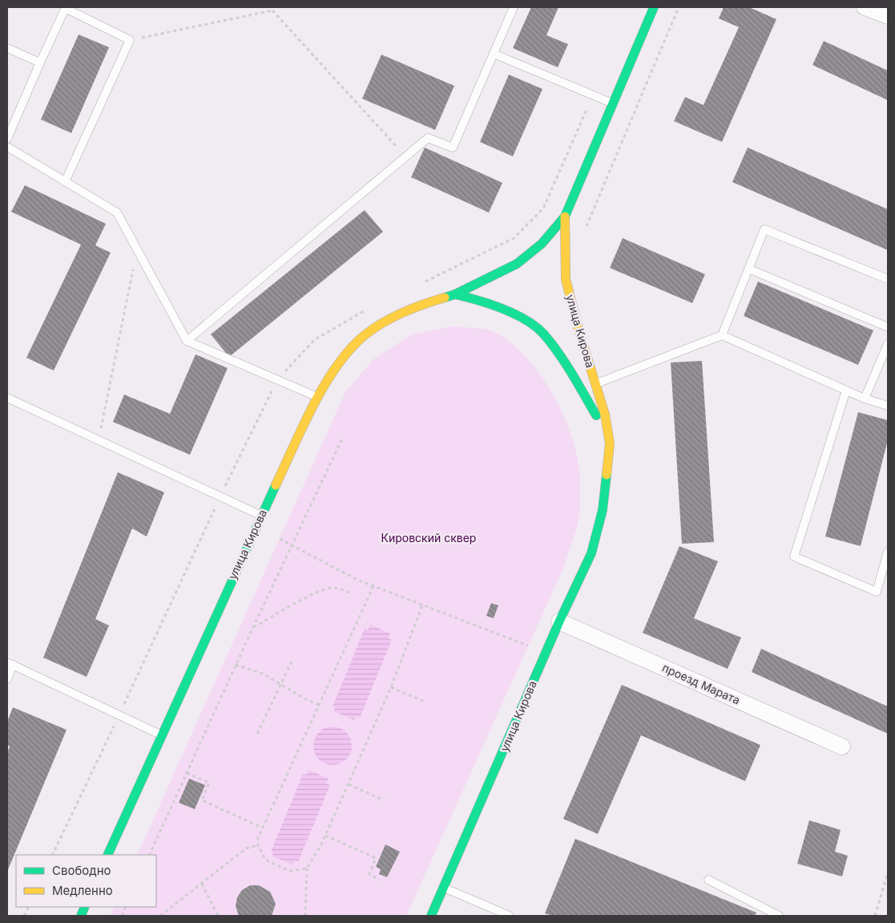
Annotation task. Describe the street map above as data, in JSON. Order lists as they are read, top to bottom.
{
  "streets": {
    "main road": ["улица Кирова"],
    "street": ["проезд Марата"]
  },
  "crossings": [
    ["улица Кирова", "проезд Марата"]
  ],
  "parks": ["Кировский сквер"],
  "legend": ["Свободно", "Медленно"]
}
